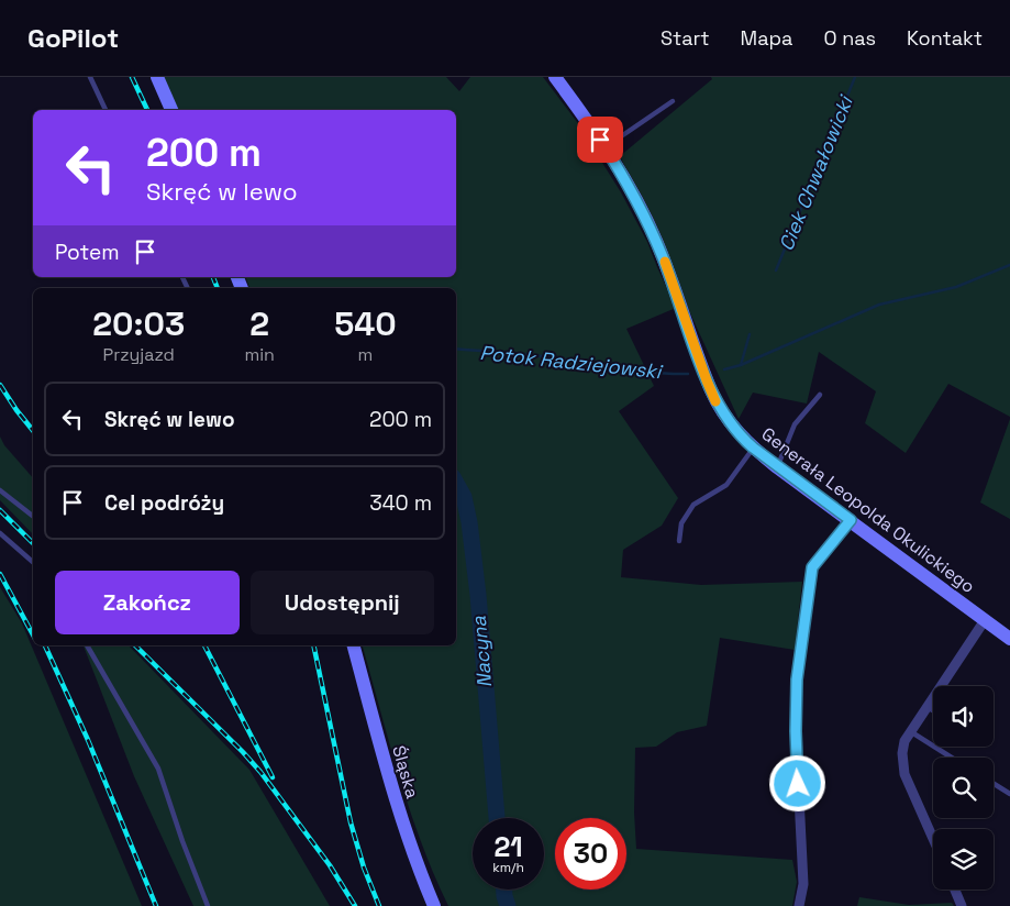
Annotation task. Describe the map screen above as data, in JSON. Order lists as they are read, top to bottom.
{
  "streets": {
    "street": ["Generała Leopolda Okulickiego", "Śląska"]
  },
  "water": ["Ciek Chwałowicki", "Potok Radziejowski", "Nacyna"],
  "page": {
    "header": "GoPilot",
    "nav": [
      "Start",
      "Mapa",
      "O nas",
      "Kontakt"
    ],
    "turn": ["200 m", "Skręć w lewo"],
    "then": "Potem",
    "eta": [
      "20:03",
      "Przyjazd",
      "2",
      "min",
      "540",
      "m"
    ],
    "list": [
      {
        "name": "Skręć w lewo",
        "value": "200 m"
      },
      {
        "name": "Cel podróży",
        "value": "340 m"
      }
    ],
    "buttons": ["Zakończ", "Udostępnij"],
    "speed": "21 km/h",
    "limit": "30"
  }
}
